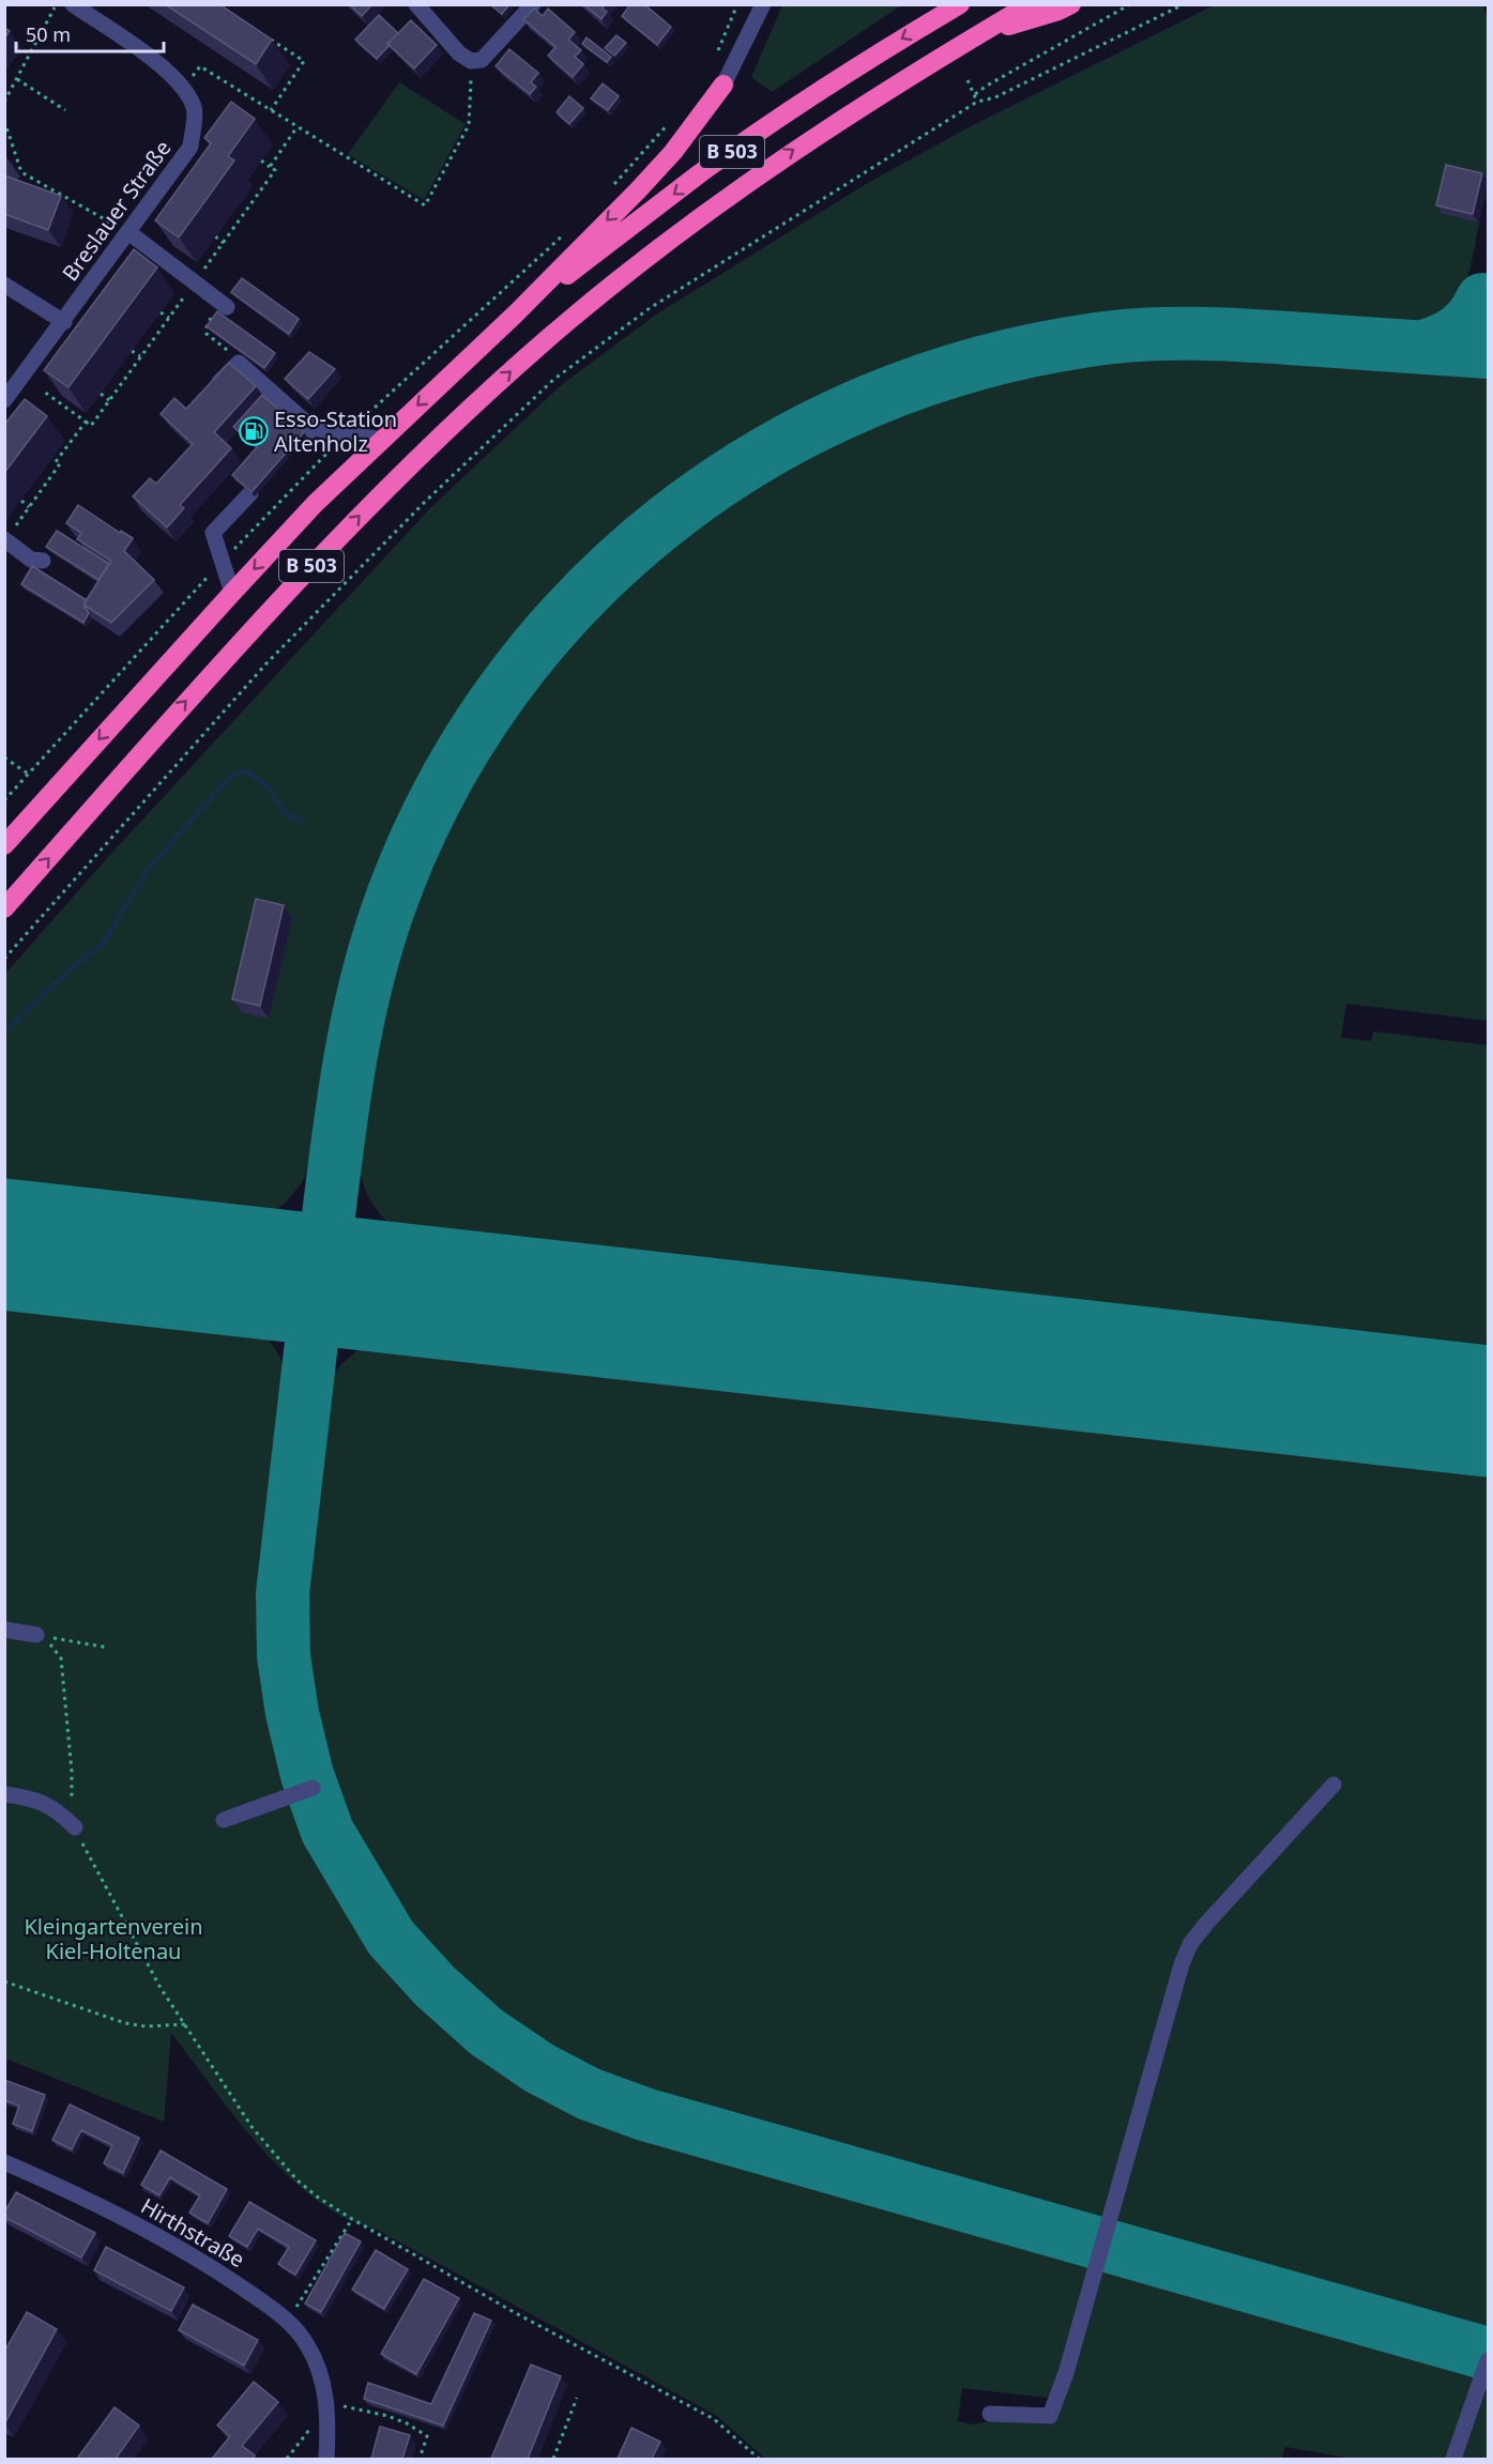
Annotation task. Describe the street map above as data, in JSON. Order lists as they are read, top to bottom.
{
  "streets": {
    "highway": ["B 503"],
    "street": ["Breslauer Straße", "Hirthstraße"]
  },
  "parks": ["Kleingartenverein Kiel-Holtenau"],
  "places": {
    "fuel station": ["Esso-Station Altenholz"]
  },
  "scale_bar": "50 m"
}
